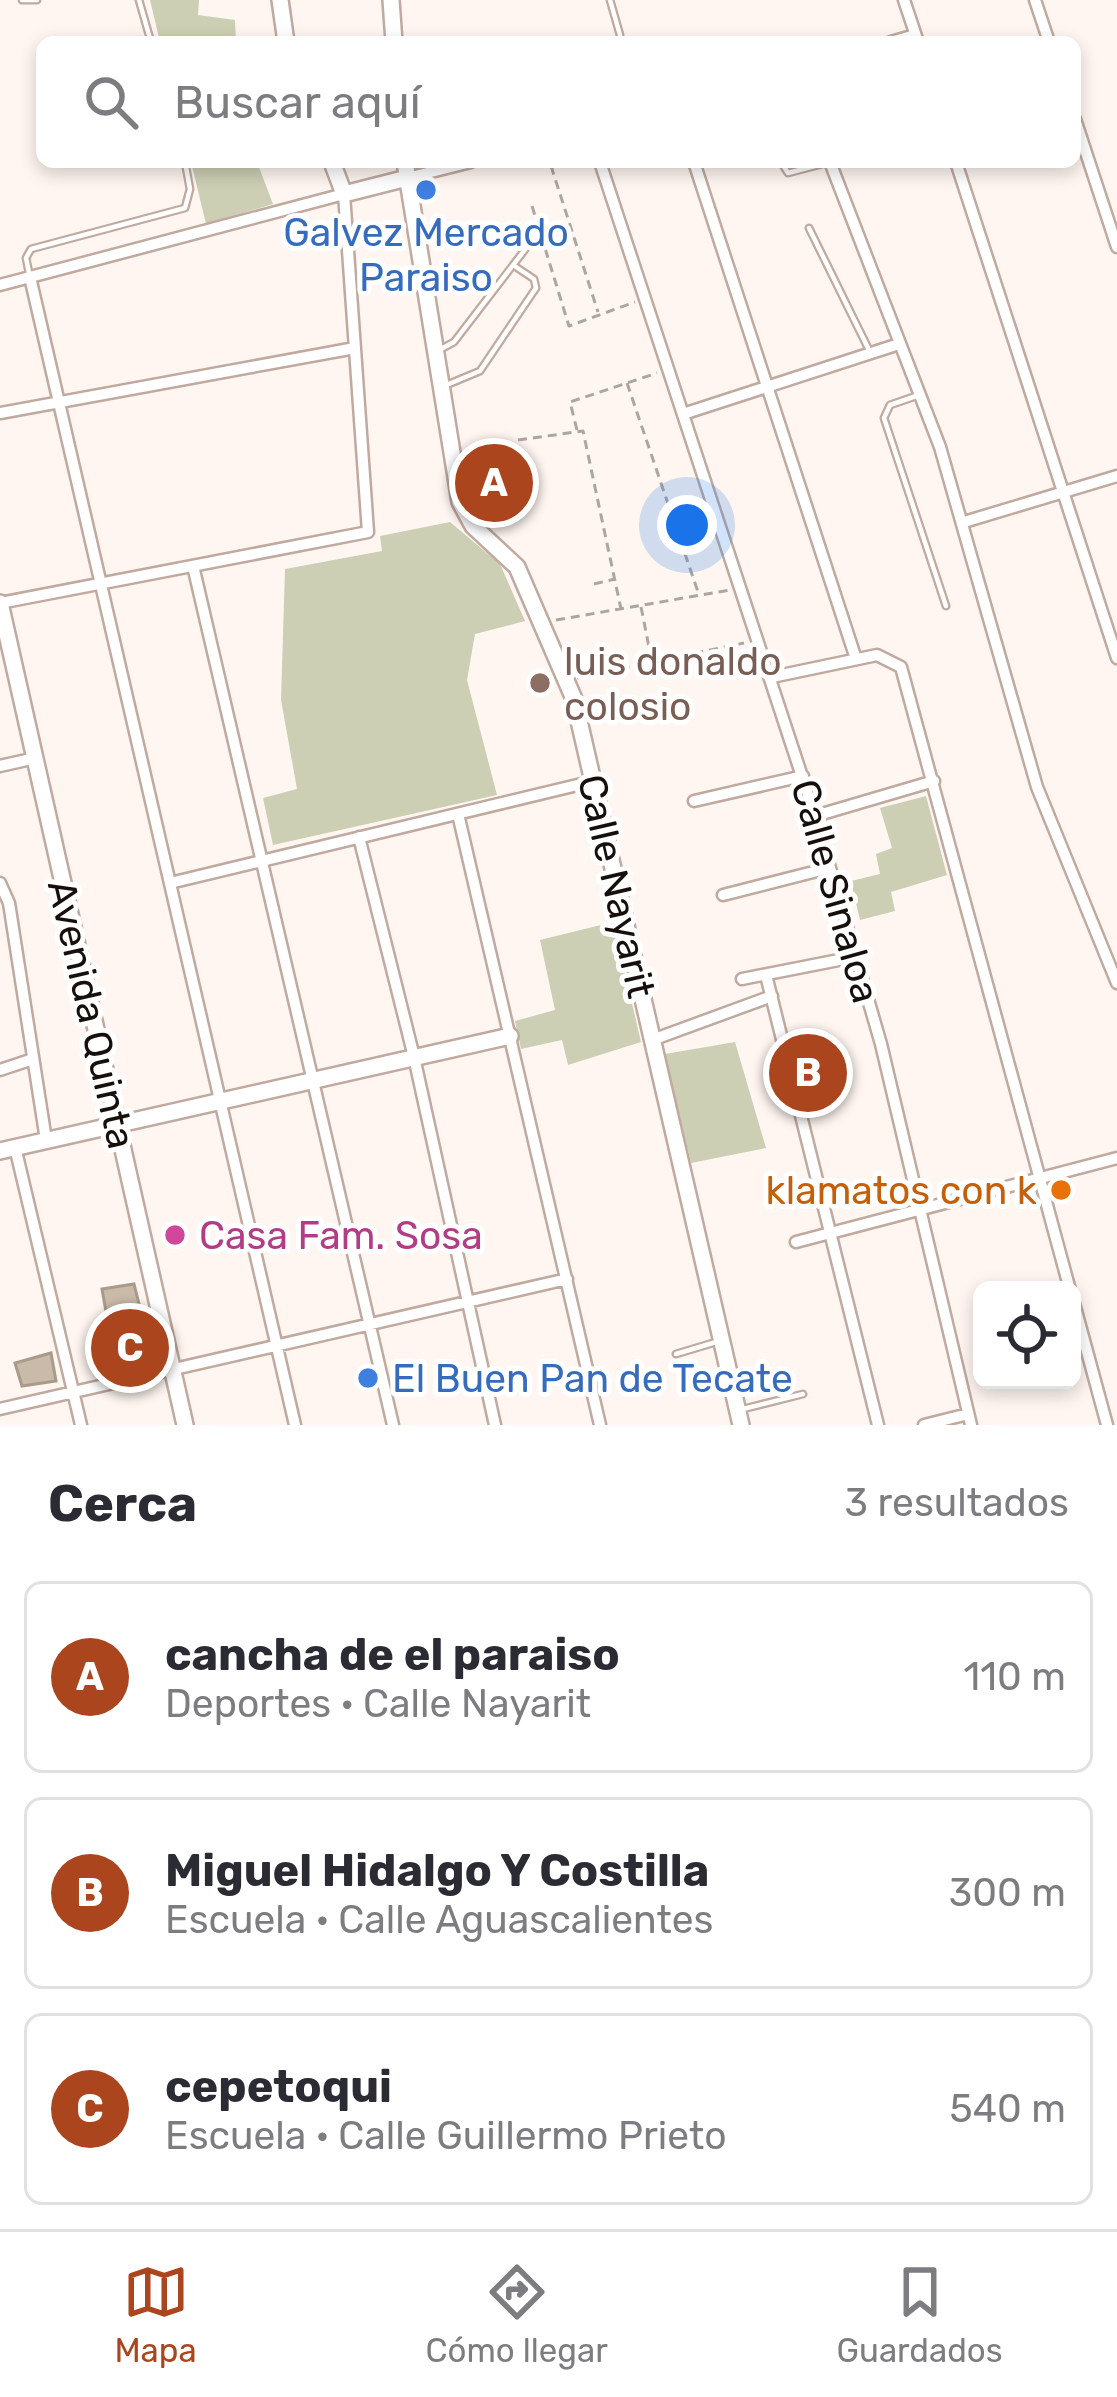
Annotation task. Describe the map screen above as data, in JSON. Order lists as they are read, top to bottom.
{
  "streets": {
    "street": ["Calle Nayarit", "Calle Sinaloa", "Avenida Quinta"]
  },
  "places": [
    "Galvez Mercado Paraiso",
    "luis donaldo colosio",
    "klamatos con k",
    "Casa Fam. Sosa",
    "El Buen Pan de Tecate"
  ],
  "page": {
    "search": "Buscar aquí",
    "pins": ["A", "B", "C"],
    "heading": ["Cerca", "3 resultados"],
    "list": [
      {
        "mark": "A",
        "name": "cancha de el paraiso",
        "note": "Deportes · Calle Nayarit",
        "value": "110 m"
      },
      {
        "mark": "B",
        "name": "Miguel Hidalgo Y Costilla",
        "note": "Escuela · Calle Aguascalientes",
        "value": "300 m"
      },
      {
        "mark": "C",
        "name": "cepetoqui",
        "note": "Escuela · Calle Guillermo Prieto",
        "value": "540 m"
      }
    ],
    "nav": ["Mapa", "Cómo llegar", "Guardados"]
  }
}
